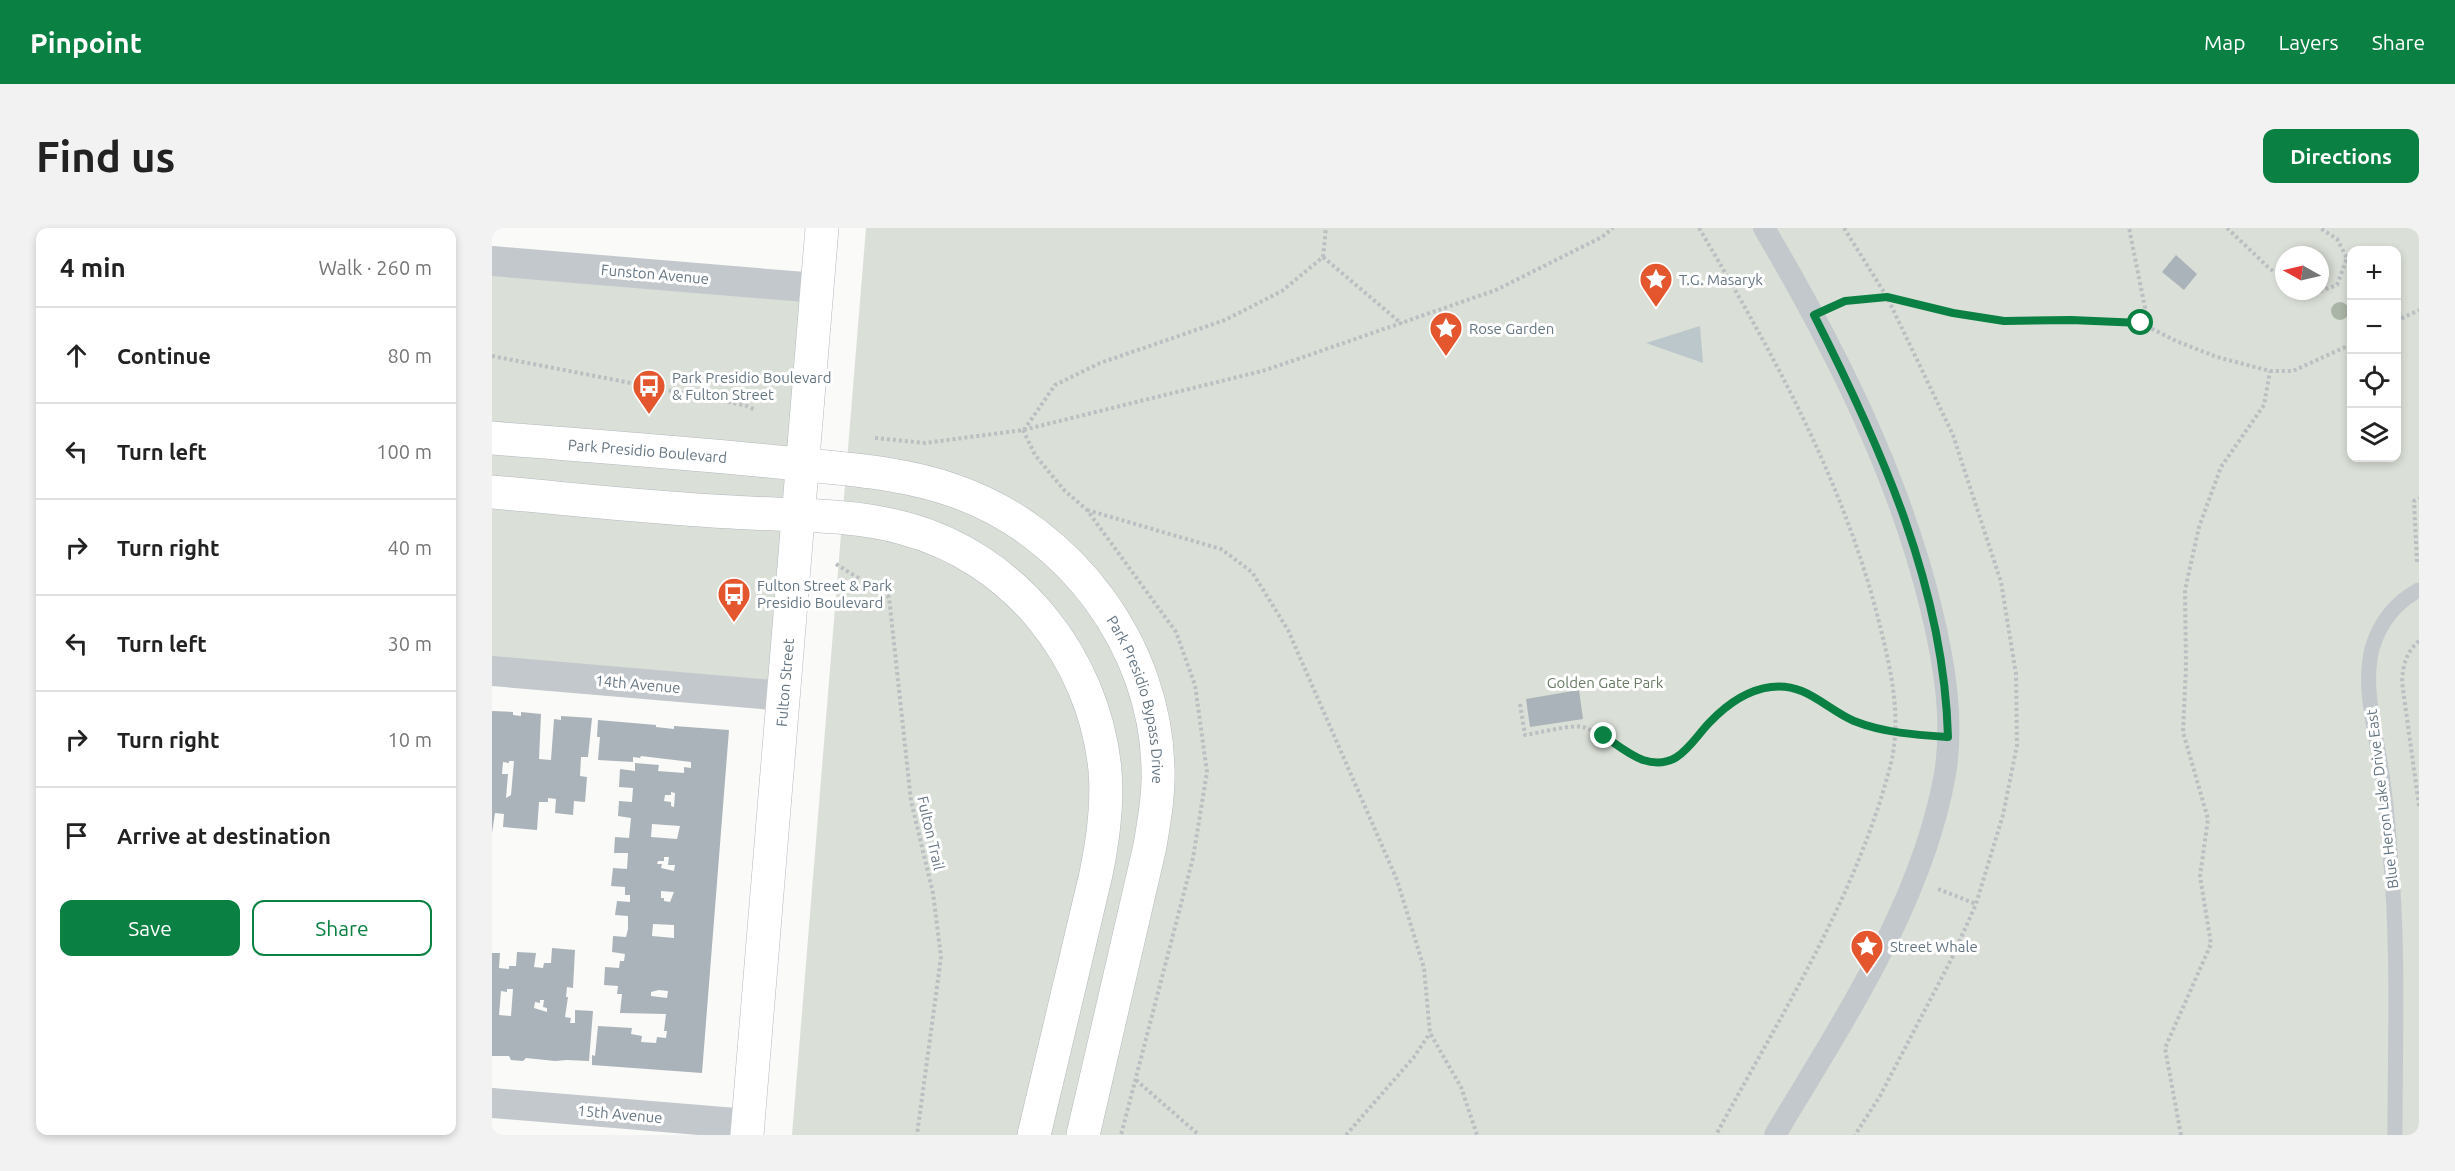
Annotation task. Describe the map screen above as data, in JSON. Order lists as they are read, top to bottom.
{
  "streets": {
    "main road": ["Park Presidio Boulevard", "Fulton Street", "Park Presidio Bypass Drive"],
    "street": ["Funston Avenue", "14th Avenue", "15th Avenue"],
    "lane": ["Blue Heron Lake Drive East"],
    "path": ["Fulton Trail"]
  },
  "crossings": [
    ["Funston Avenue", "Fulton Street"],
    ["Park Presidio Boulevard", "Fulton Street"],
    ["Park Presidio Boulevard", "Park Presidio Bypass Drive"],
    ["Fulton Street", "14th Avenue"],
    ["Fulton Street", "Park Presidio Bypass Drive"],
    ["Fulton Street", "15th Avenue"]
  ],
  "parks": ["Golden Gate Park"],
  "places": {
    "place": ["T.G. Masaryk", "Rose Garden", "Street Whale"],
    "bus stop": ["Park Presidio Boulevard & Fulton Street", "Fulton Street & Park Presidio Boulevard"]
  },
  "north": "left",
  "page": {
    "header": "Pinpoint",
    "nav": ["Map", "Layers", "Share"],
    "buttons": [
      "Directions",
      ["Save", "Share"]
    ],
    "title": "Find us",
    "heading": ["4 min", "Walk · 260 m"],
    "map_buttons": ["+", "−"],
    "list": [
      ["Continue", "80 m"],
      ["Turn left", "100 m"],
      ["Turn right", "40 m"],
      ["Turn left", "30 m"],
      ["Turn right", "10 m"],
      "Arrive at destination"
    ]
  }
}
